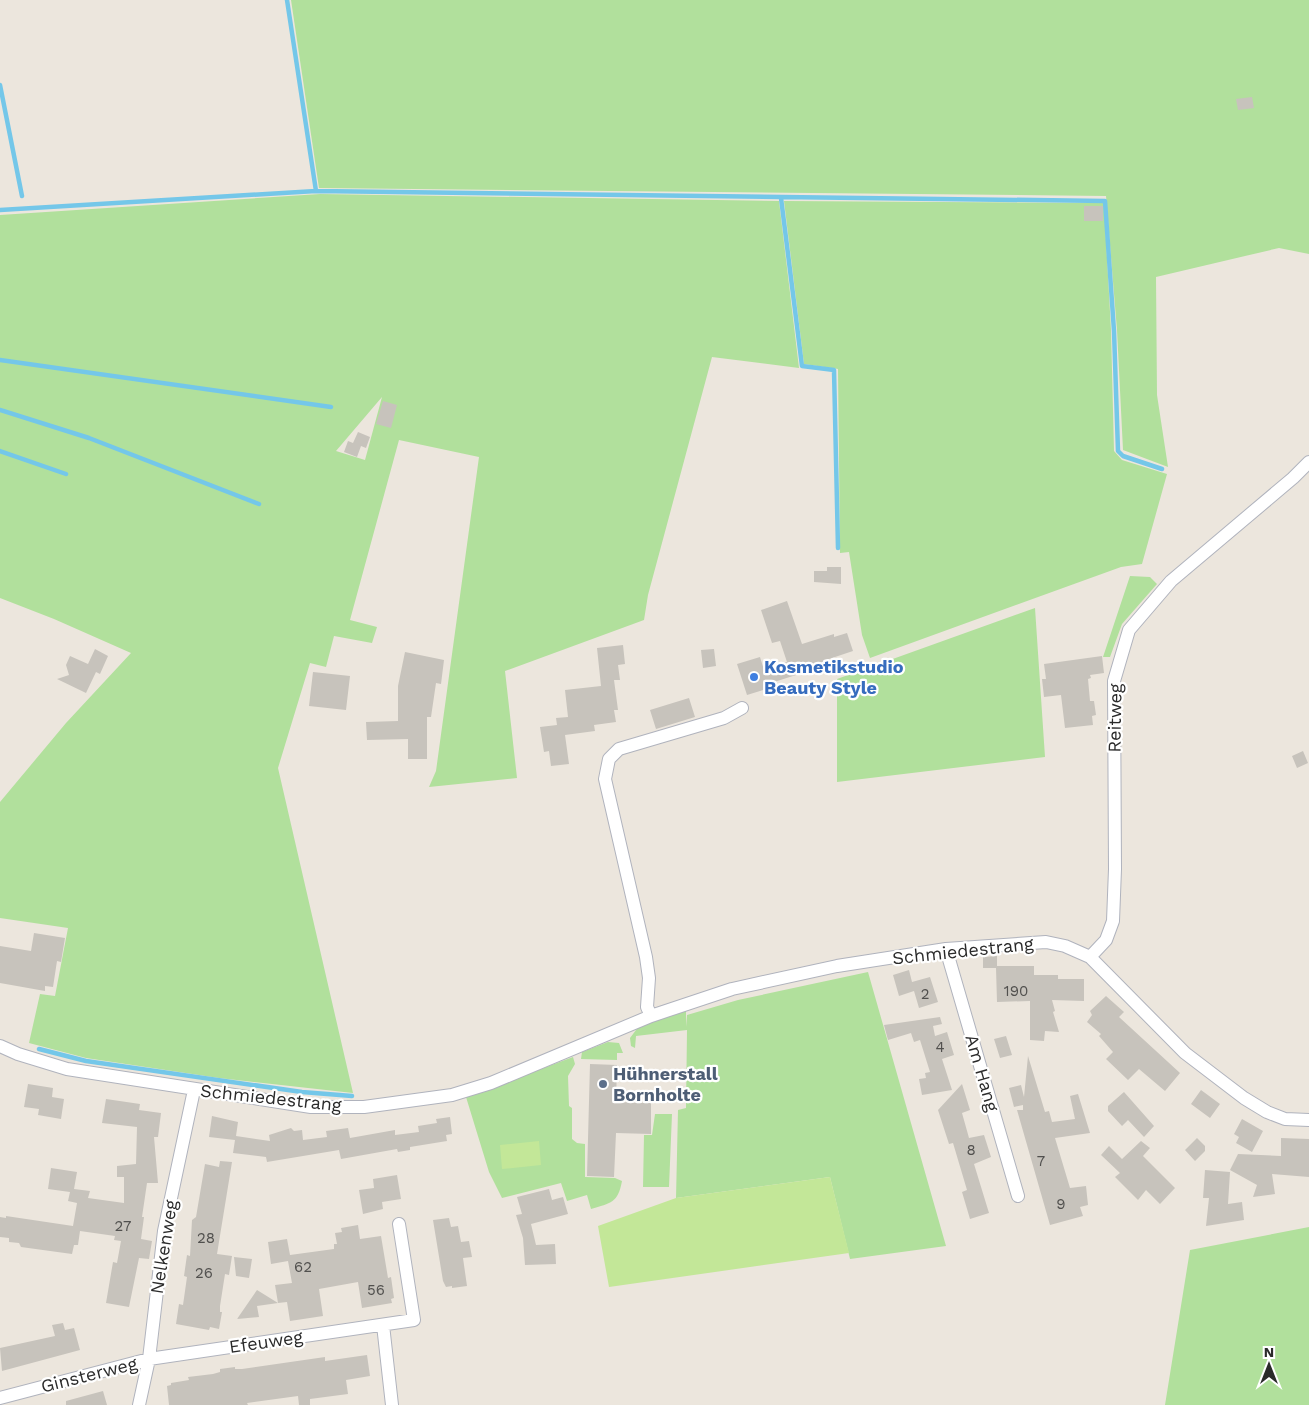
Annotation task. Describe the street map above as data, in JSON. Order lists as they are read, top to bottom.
{
  "streets": {
    "street": [
      "Reitweg",
      "Schmiedestrang",
      "Am Hang",
      "Nelkenweg",
      "Efeuweg",
      "Ginsterweg"
    ]
  },
  "crossings": [
    ["Reitweg", "Schmiedestrang"],
    ["Schmiedestrang", "Am Hang"],
    ["Schmiedestrang", "Nelkenweg"],
    ["Nelkenweg", "Efeuweg"],
    ["Nelkenweg", "Ginsterweg"],
    ["Efeuweg", "Ginsterweg"]
  ],
  "places": ["Kosmetikstudio Beauty Style", "Hühnerstall Bornholte"],
  "house_numbers": [
    "190",
    "2",
    "4",
    "8",
    "7",
    "9",
    "27",
    "28",
    "62",
    "26",
    "56"
  ],
  "north": "top"
}
